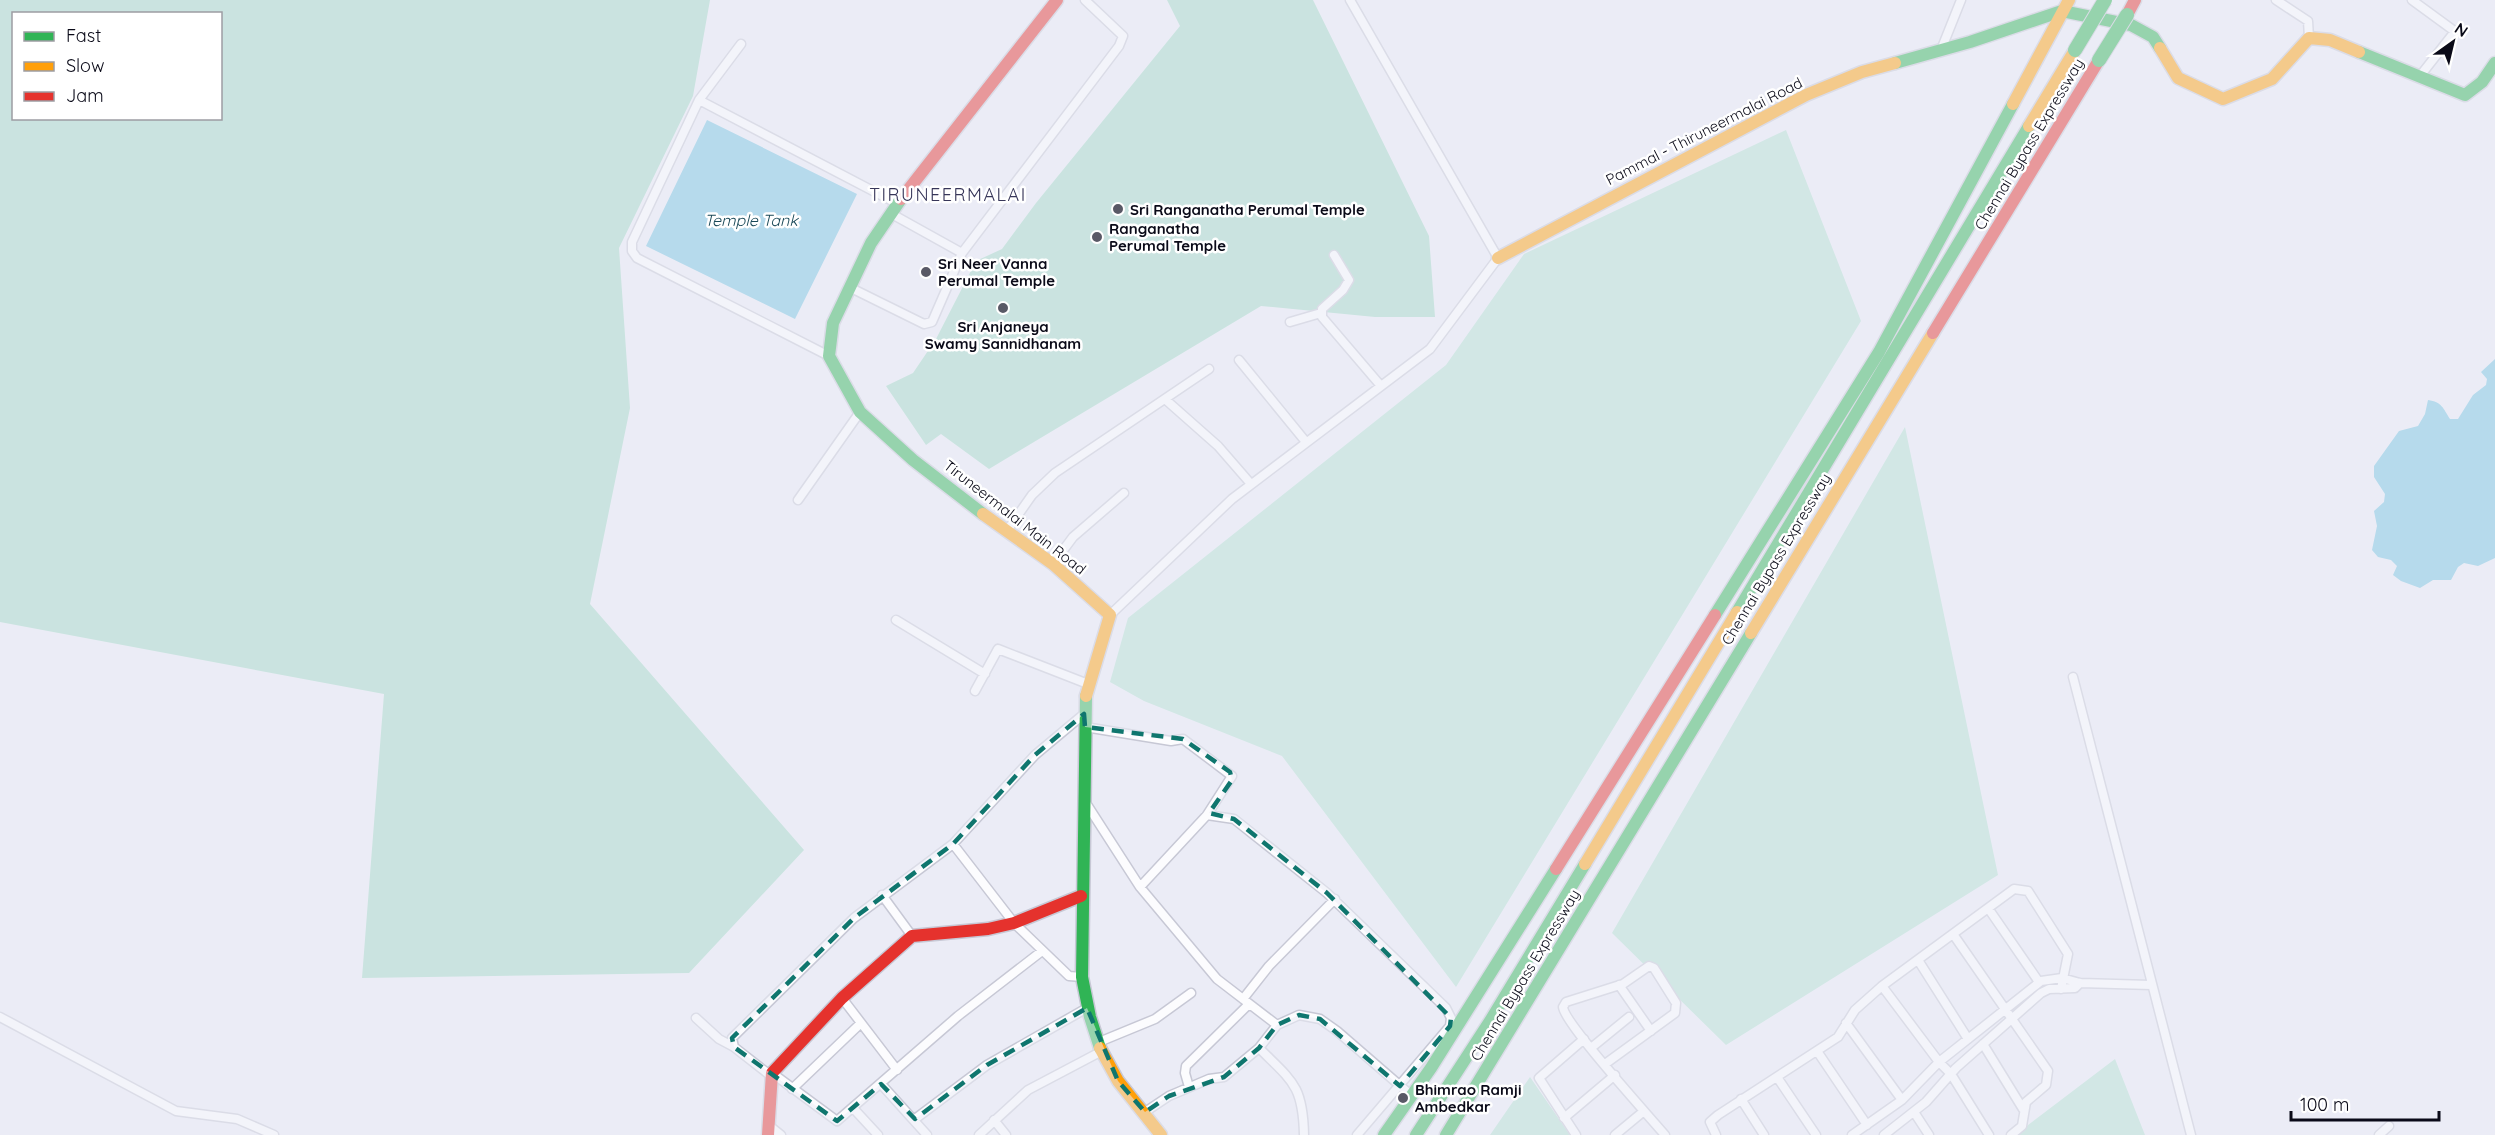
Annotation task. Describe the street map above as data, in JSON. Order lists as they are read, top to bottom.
{
  "streets": {
    "main road": ["Pammal - Thiruneermalai Road", "Chennai Bypass Expressway", "Tiruneermalai Main Road"]
  },
  "districts": ["TIRUNEERMALAI"],
  "water": ["Temple Tank"],
  "places": [
    "Sri Ranganatha Perumal Temple",
    "Ranganatha Perumal Temple",
    "Sri Neer Vanna Perumal Temple",
    "Sri Anjaneya Swamy Sannidhanam",
    "Bhimrao Ramji Ambedkar"
  ],
  "legend": ["Fast", "Slow", "Jam"],
  "scale_bar": "100 m",
  "north": "top right"
}
